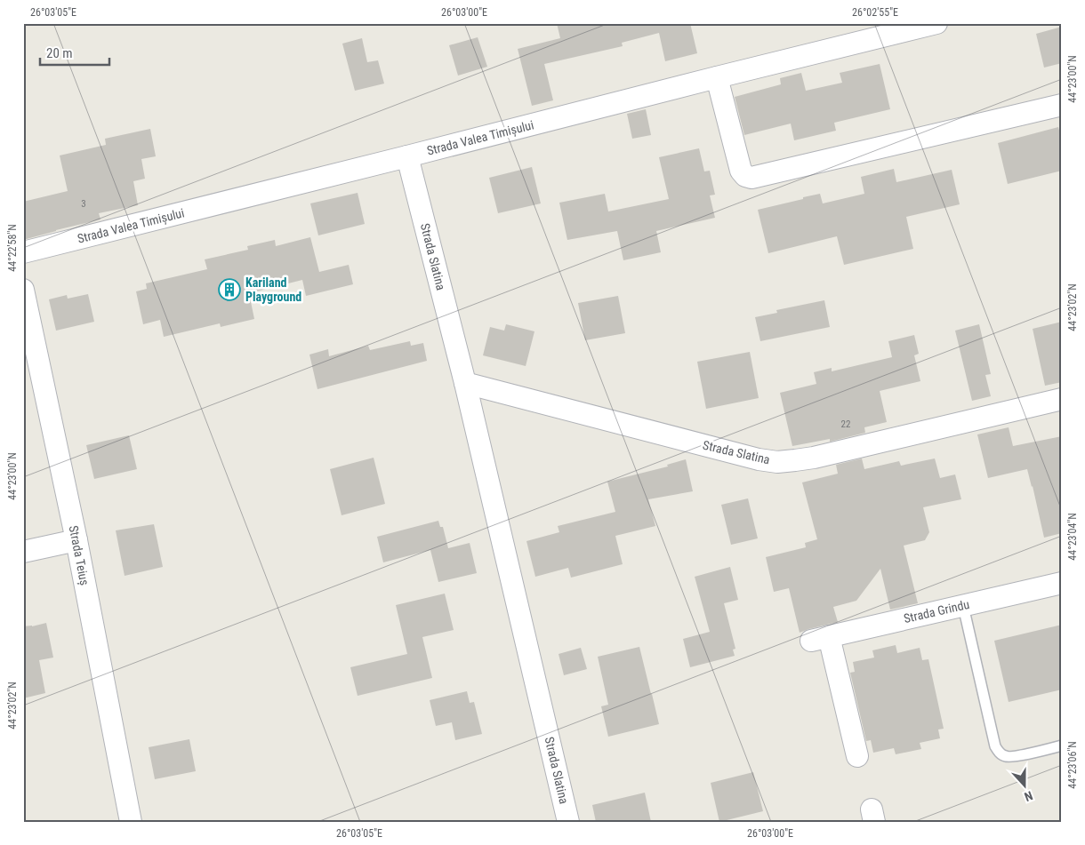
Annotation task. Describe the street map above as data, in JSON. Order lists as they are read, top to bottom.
{
  "streets": {
    "street": [
      "Strada Valea Timișului",
      "Strada Slatina",
      "Strada Teiuș",
      "Strada Grindu"
    ]
  },
  "crossings": [
    ["Strada Valea Timișului", "Strada Slatina"]
  ],
  "places": {
    "building": ["Kariland Playground"]
  },
  "house_numbers": ["3", "22"],
  "scale_bar": "20 m",
  "north": "bottom",
  "coordinates": [
    "26°03'05\"E",
    "26°03'00\"E",
    "26°02'55\"E",
    "44°23'00\"N",
    "44°22'58\"N",
    "44°23'02\"N",
    "44°23'04\"N",
    "44°23'06\"N"
  ]
}
